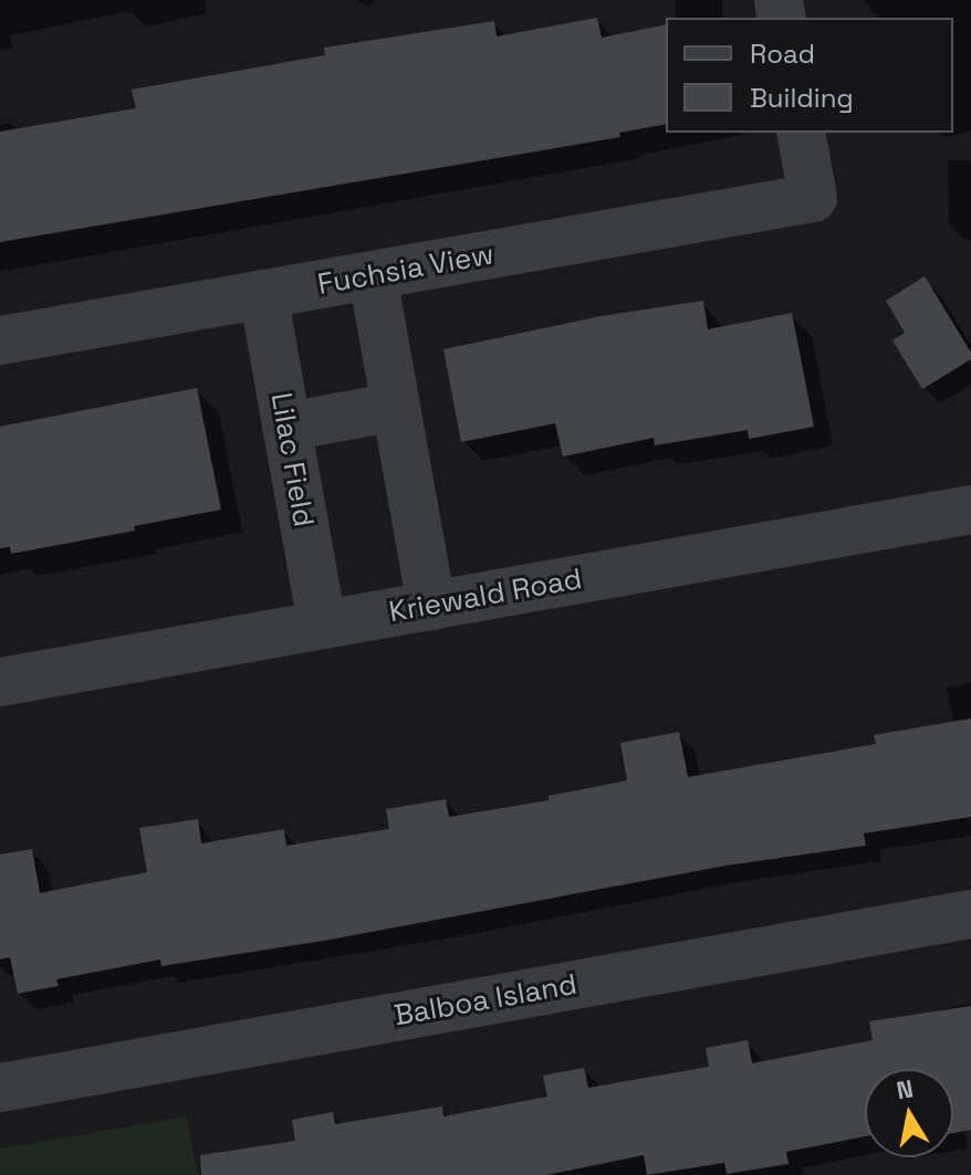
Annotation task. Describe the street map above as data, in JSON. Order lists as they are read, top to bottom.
{
  "streets": {
    "street": [
      "Fuchsia View",
      "Lilac Field",
      "Kriewald Road",
      "Balboa Island"
    ]
  },
  "crossings": [
    ["Fuchsia View", "Lilac Field"],
    ["Lilac Field", "Kriewald Road"]
  ],
  "legend": ["Road", "Building"],
  "north": "top"
}
